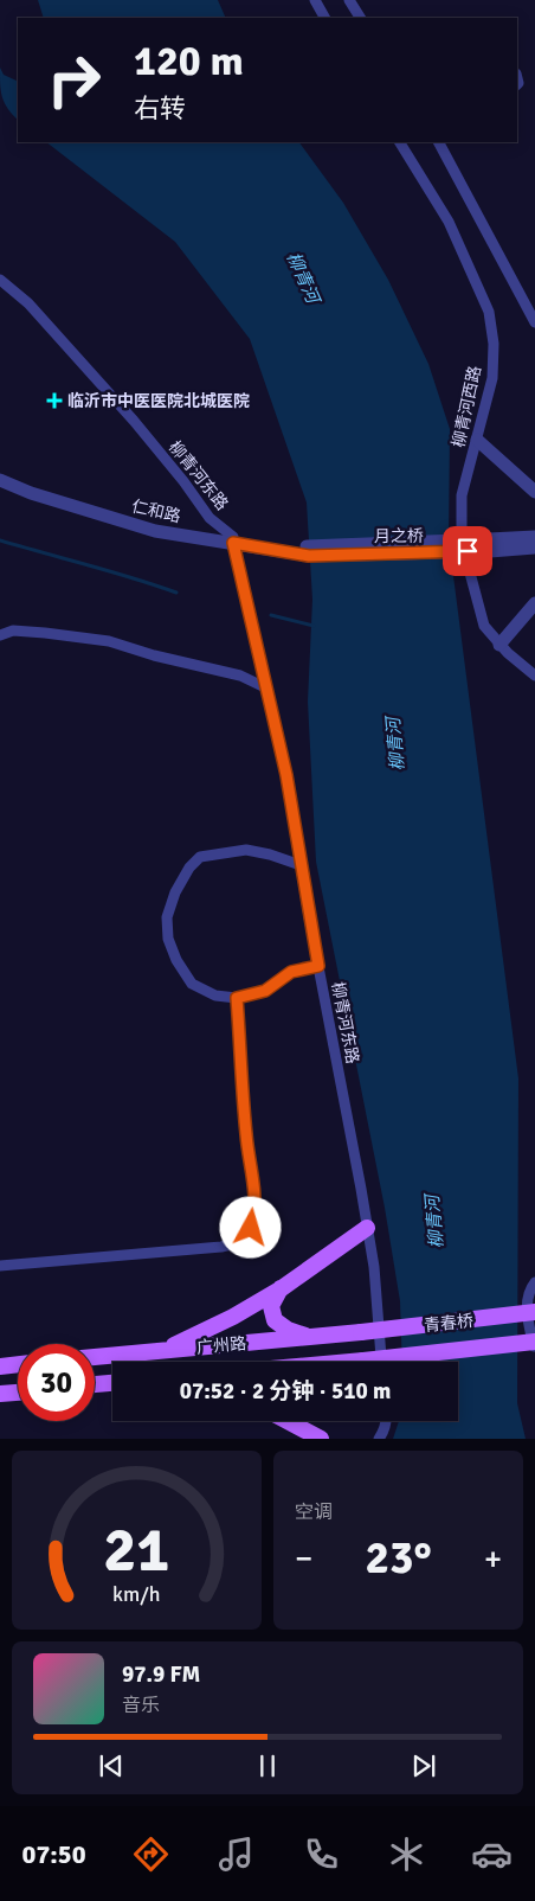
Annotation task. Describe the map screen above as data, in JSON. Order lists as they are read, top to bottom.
{
  "streets": {
    "main road": ["青春桥", "广州路"],
    "street": [
      "柳青河西路",
      "柳青河东路",
      "仁和路",
      "月之桥"
    ]
  },
  "crossings": [
    ["柳青河东路", "仁和路"],
    ["仁和路", "月之桥"],
    ["青春桥", "广州路"]
  ],
  "water": ["柳青河"],
  "places": {
    "health": ["临沂市中医医院北城医院"]
  },
  "page": {
    "turn": ["120 m", "右转"],
    "limit": "30",
    "trip": "07:52 · 2 分钟 · 510 m",
    "tile": "空调",
    "heat": ["−", "23°", "+"],
    "song": ["97.9 FM", "音乐"],
    "tabs": "07:50",
    "gauge": ["21", "km/h"]
  }
}
